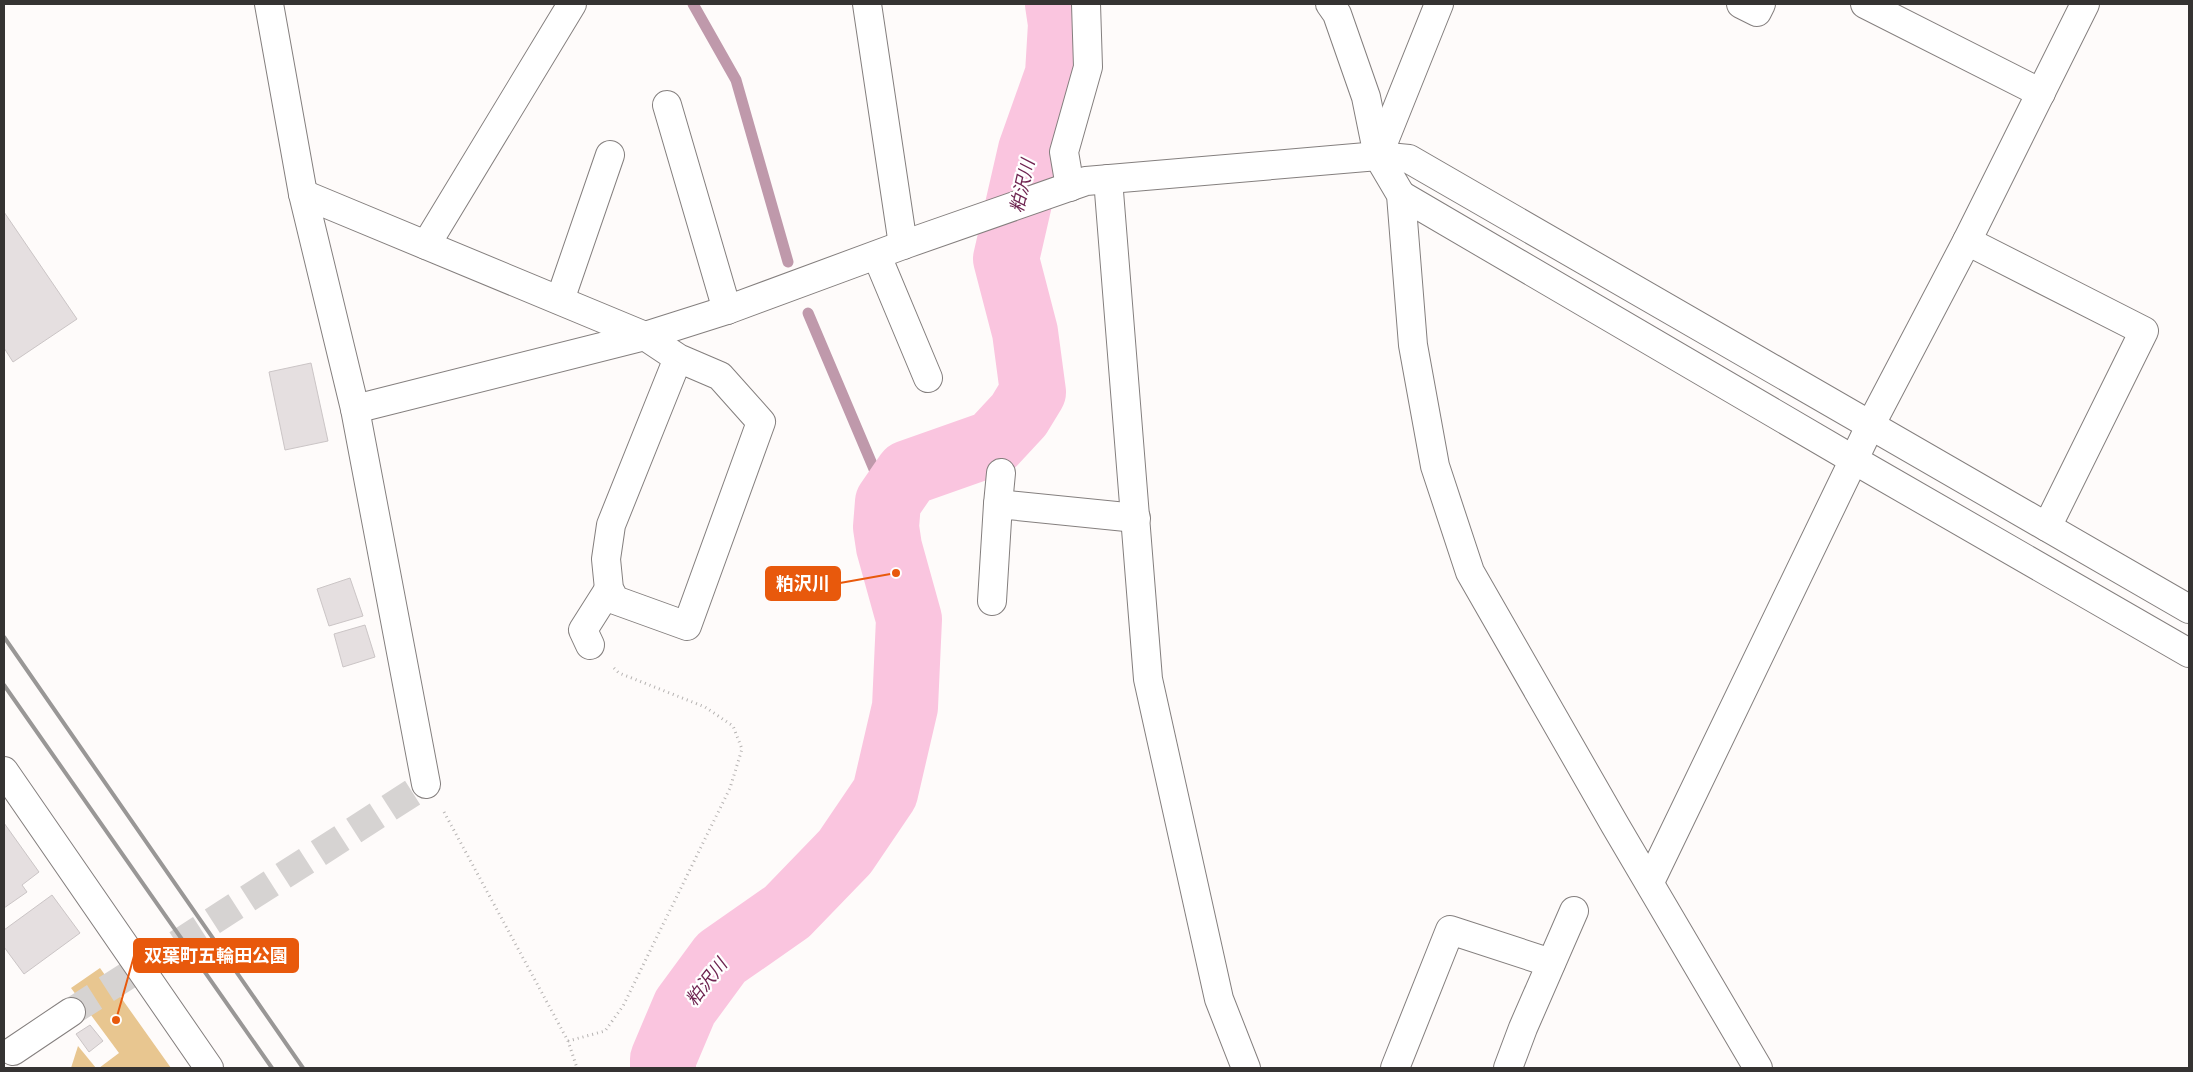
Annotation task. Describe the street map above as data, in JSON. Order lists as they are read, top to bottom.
{
  "water": ["粕沢川"],
  "places": ["粕沢川", "双葉町五輪田公園"]
}
